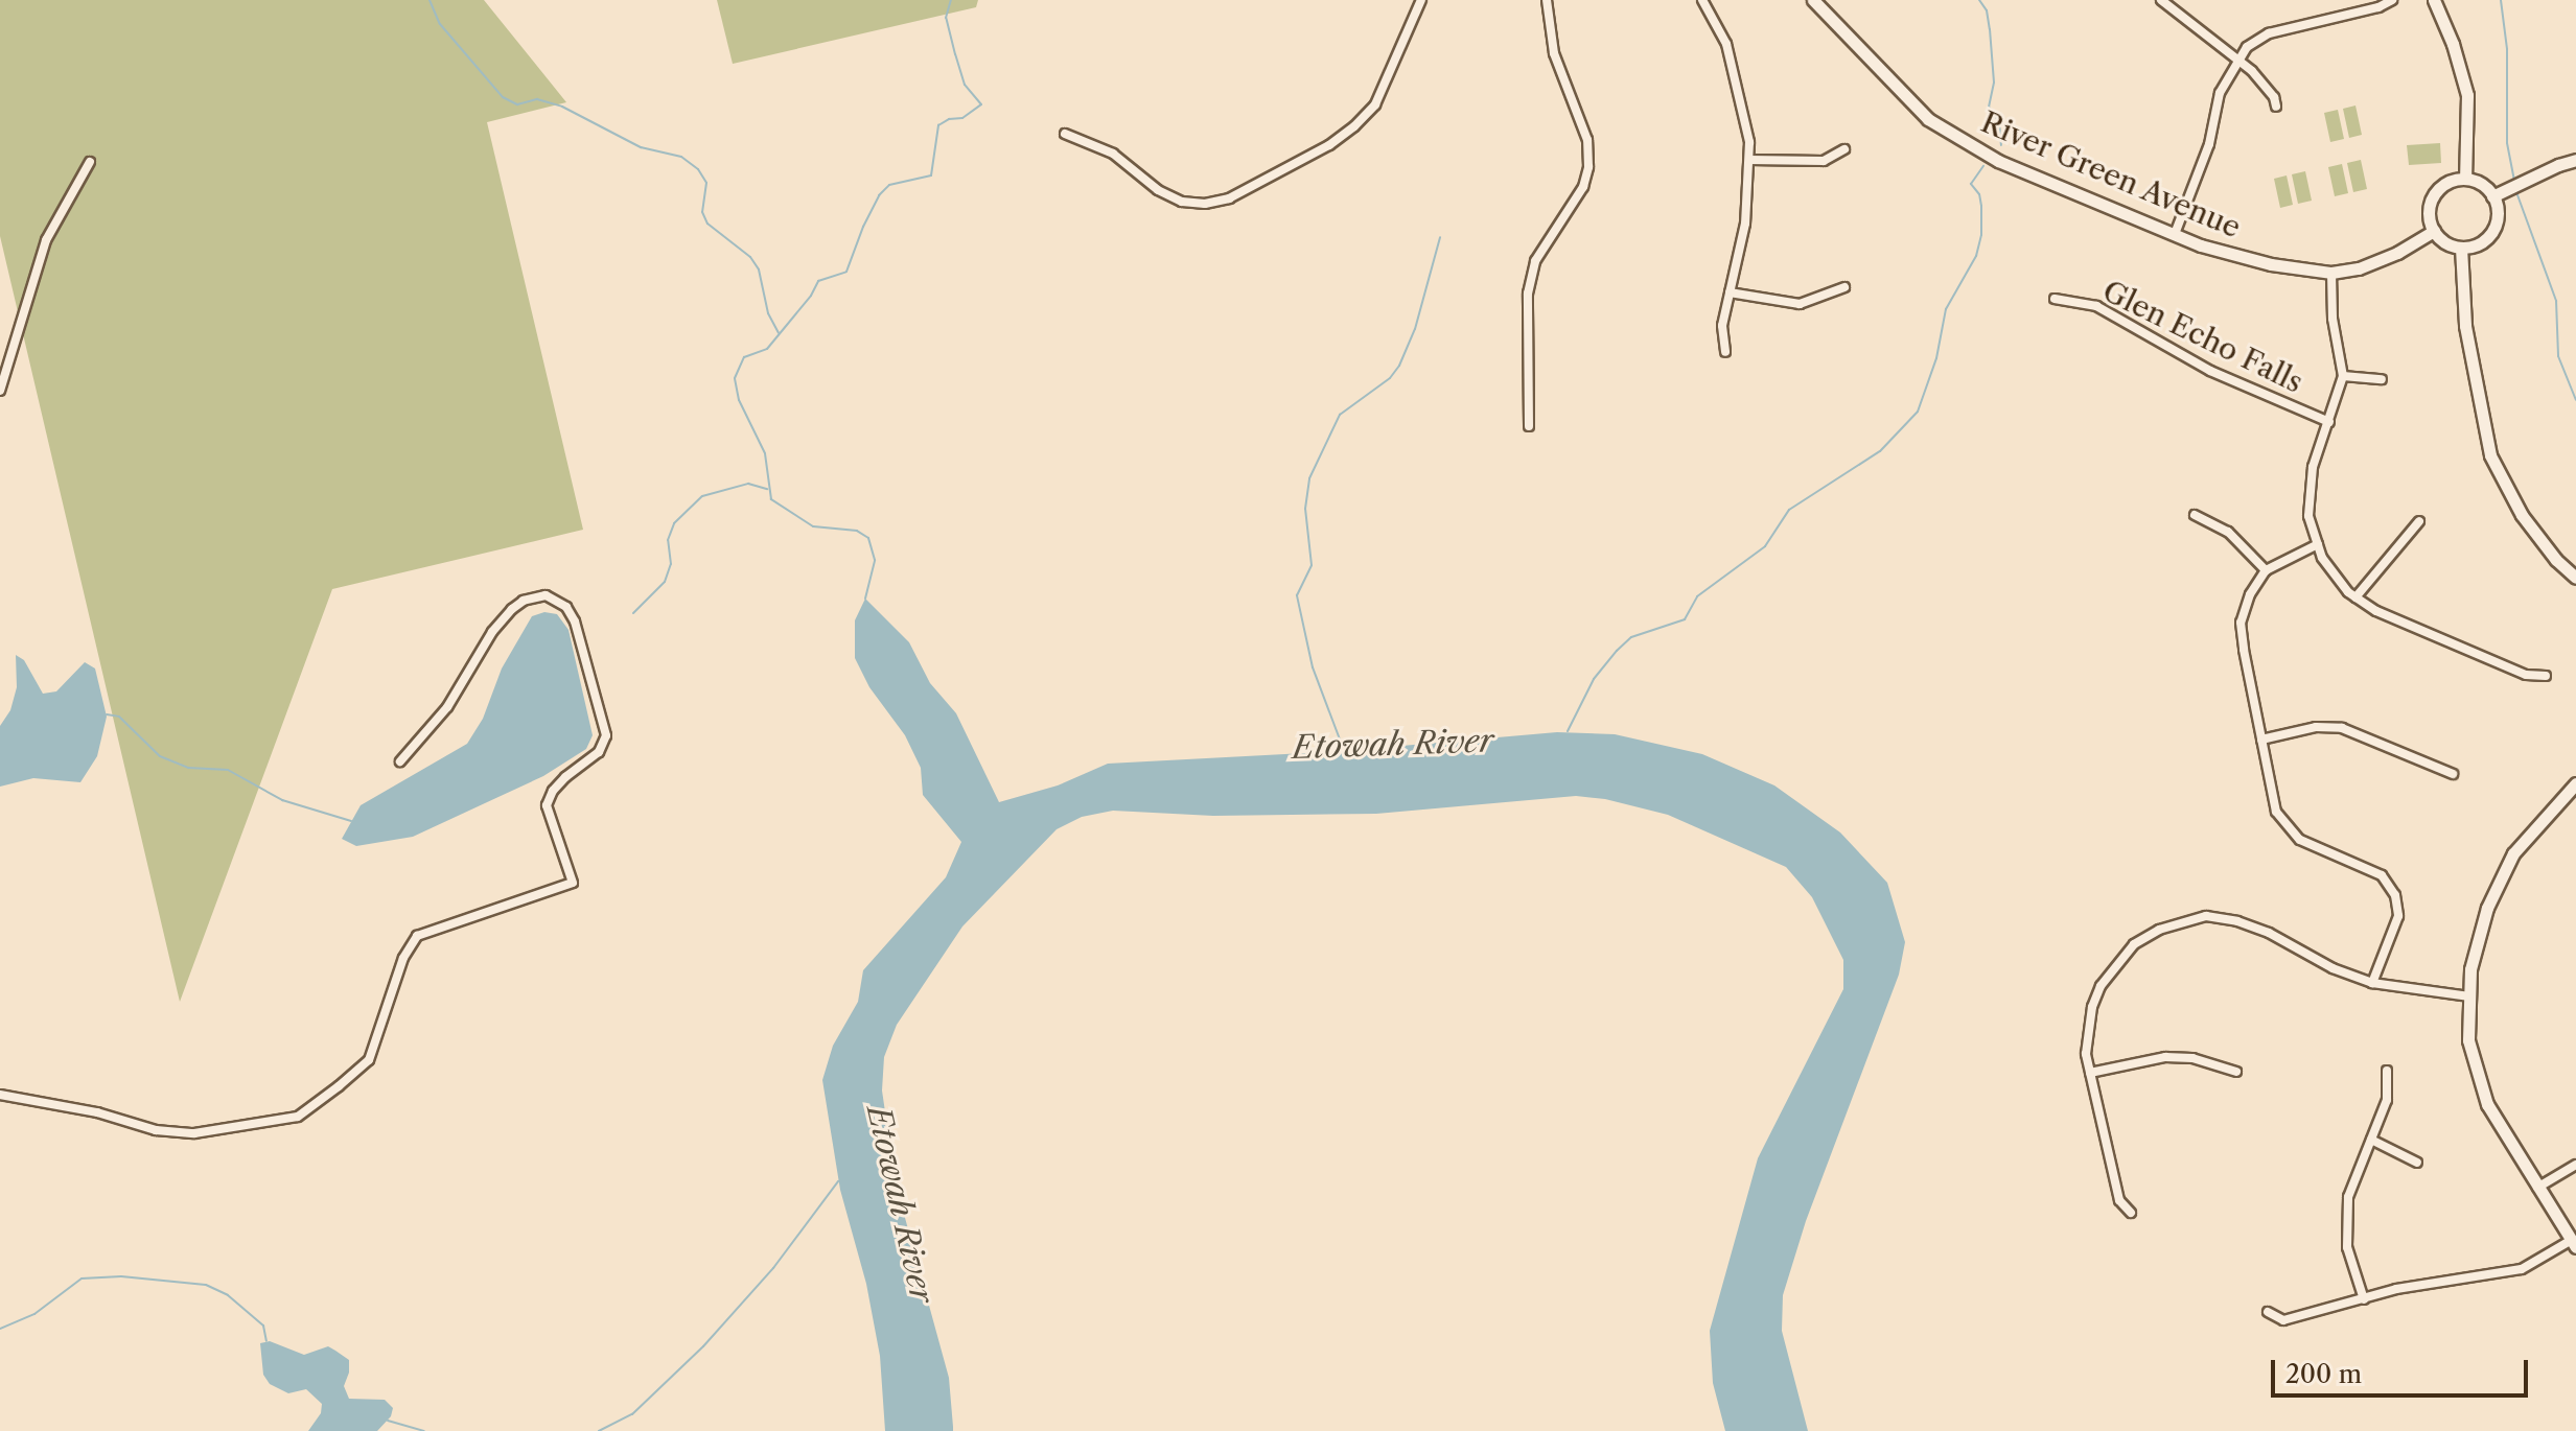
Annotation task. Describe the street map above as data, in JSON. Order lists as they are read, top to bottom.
{
  "streets": {
    "street": ["River Green Avenue", "Glen Echo Falls"]
  },
  "water": ["Etowah River"],
  "scale_bar": "200 m"
}
